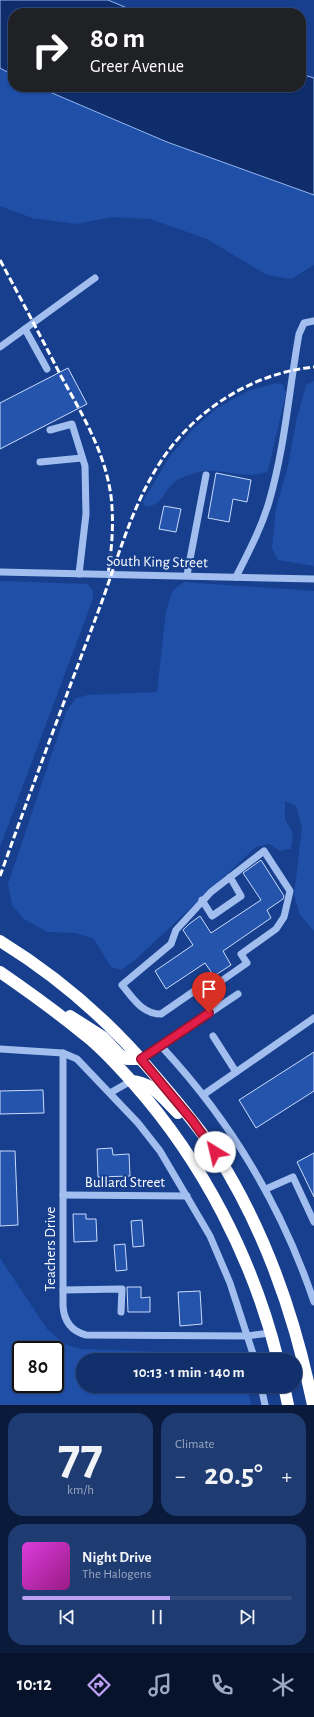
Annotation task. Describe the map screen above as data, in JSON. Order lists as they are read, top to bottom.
{
  "streets": {
    "street": ["South King Street", "Bullard Street", "Teachers Drive"]
  },
  "crossings": [
    ["Bullard Street", "Teachers Drive"]
  ],
  "page": {
    "turn": ["80 m", "Greer Avenue"],
    "limit": "80",
    "trip": "10:13 · 1 min · 140 m",
    "tile": [
      ["77", "km/h"],
      "Climate"
    ],
    "heat": ["−", "20.5°", "+"],
    "song": ["Night Drive", "The Halogens"],
    "tabs": "10:12"
  }
}
